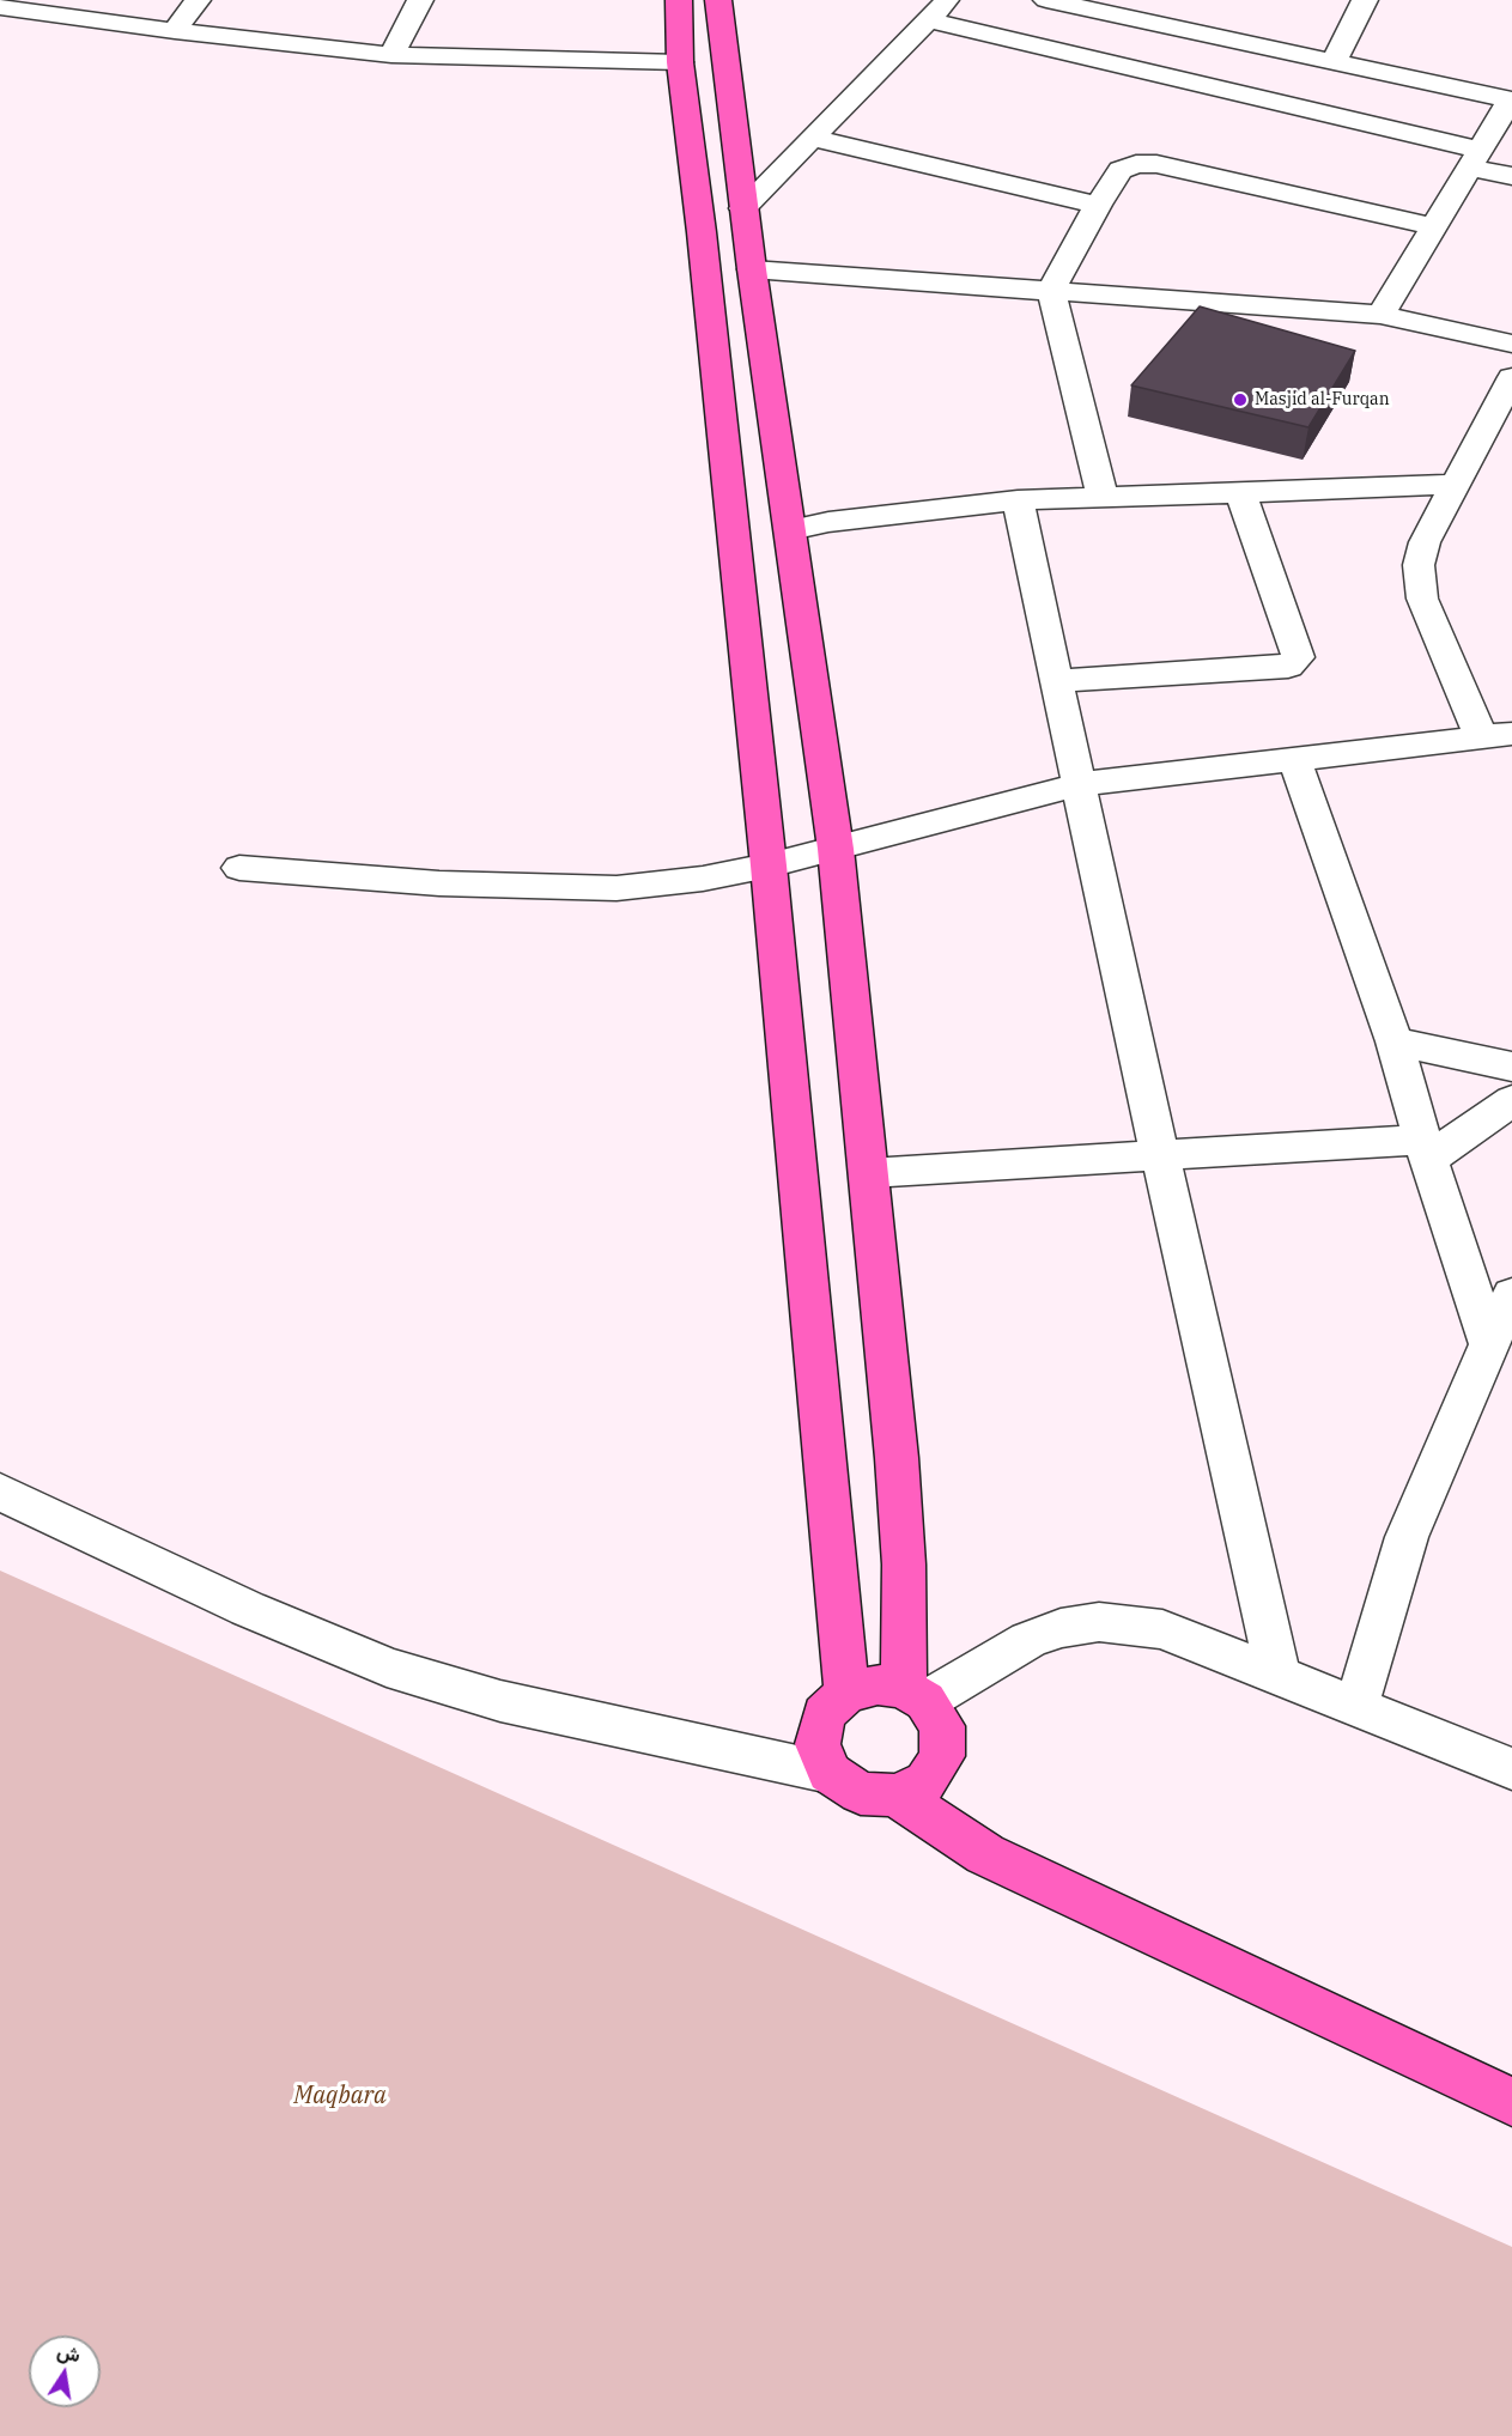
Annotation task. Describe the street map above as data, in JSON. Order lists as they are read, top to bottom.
{
  "parks": ["Maqbara"],
  "places": ["Masjid al-Furqan"],
  "north": "top"
}
